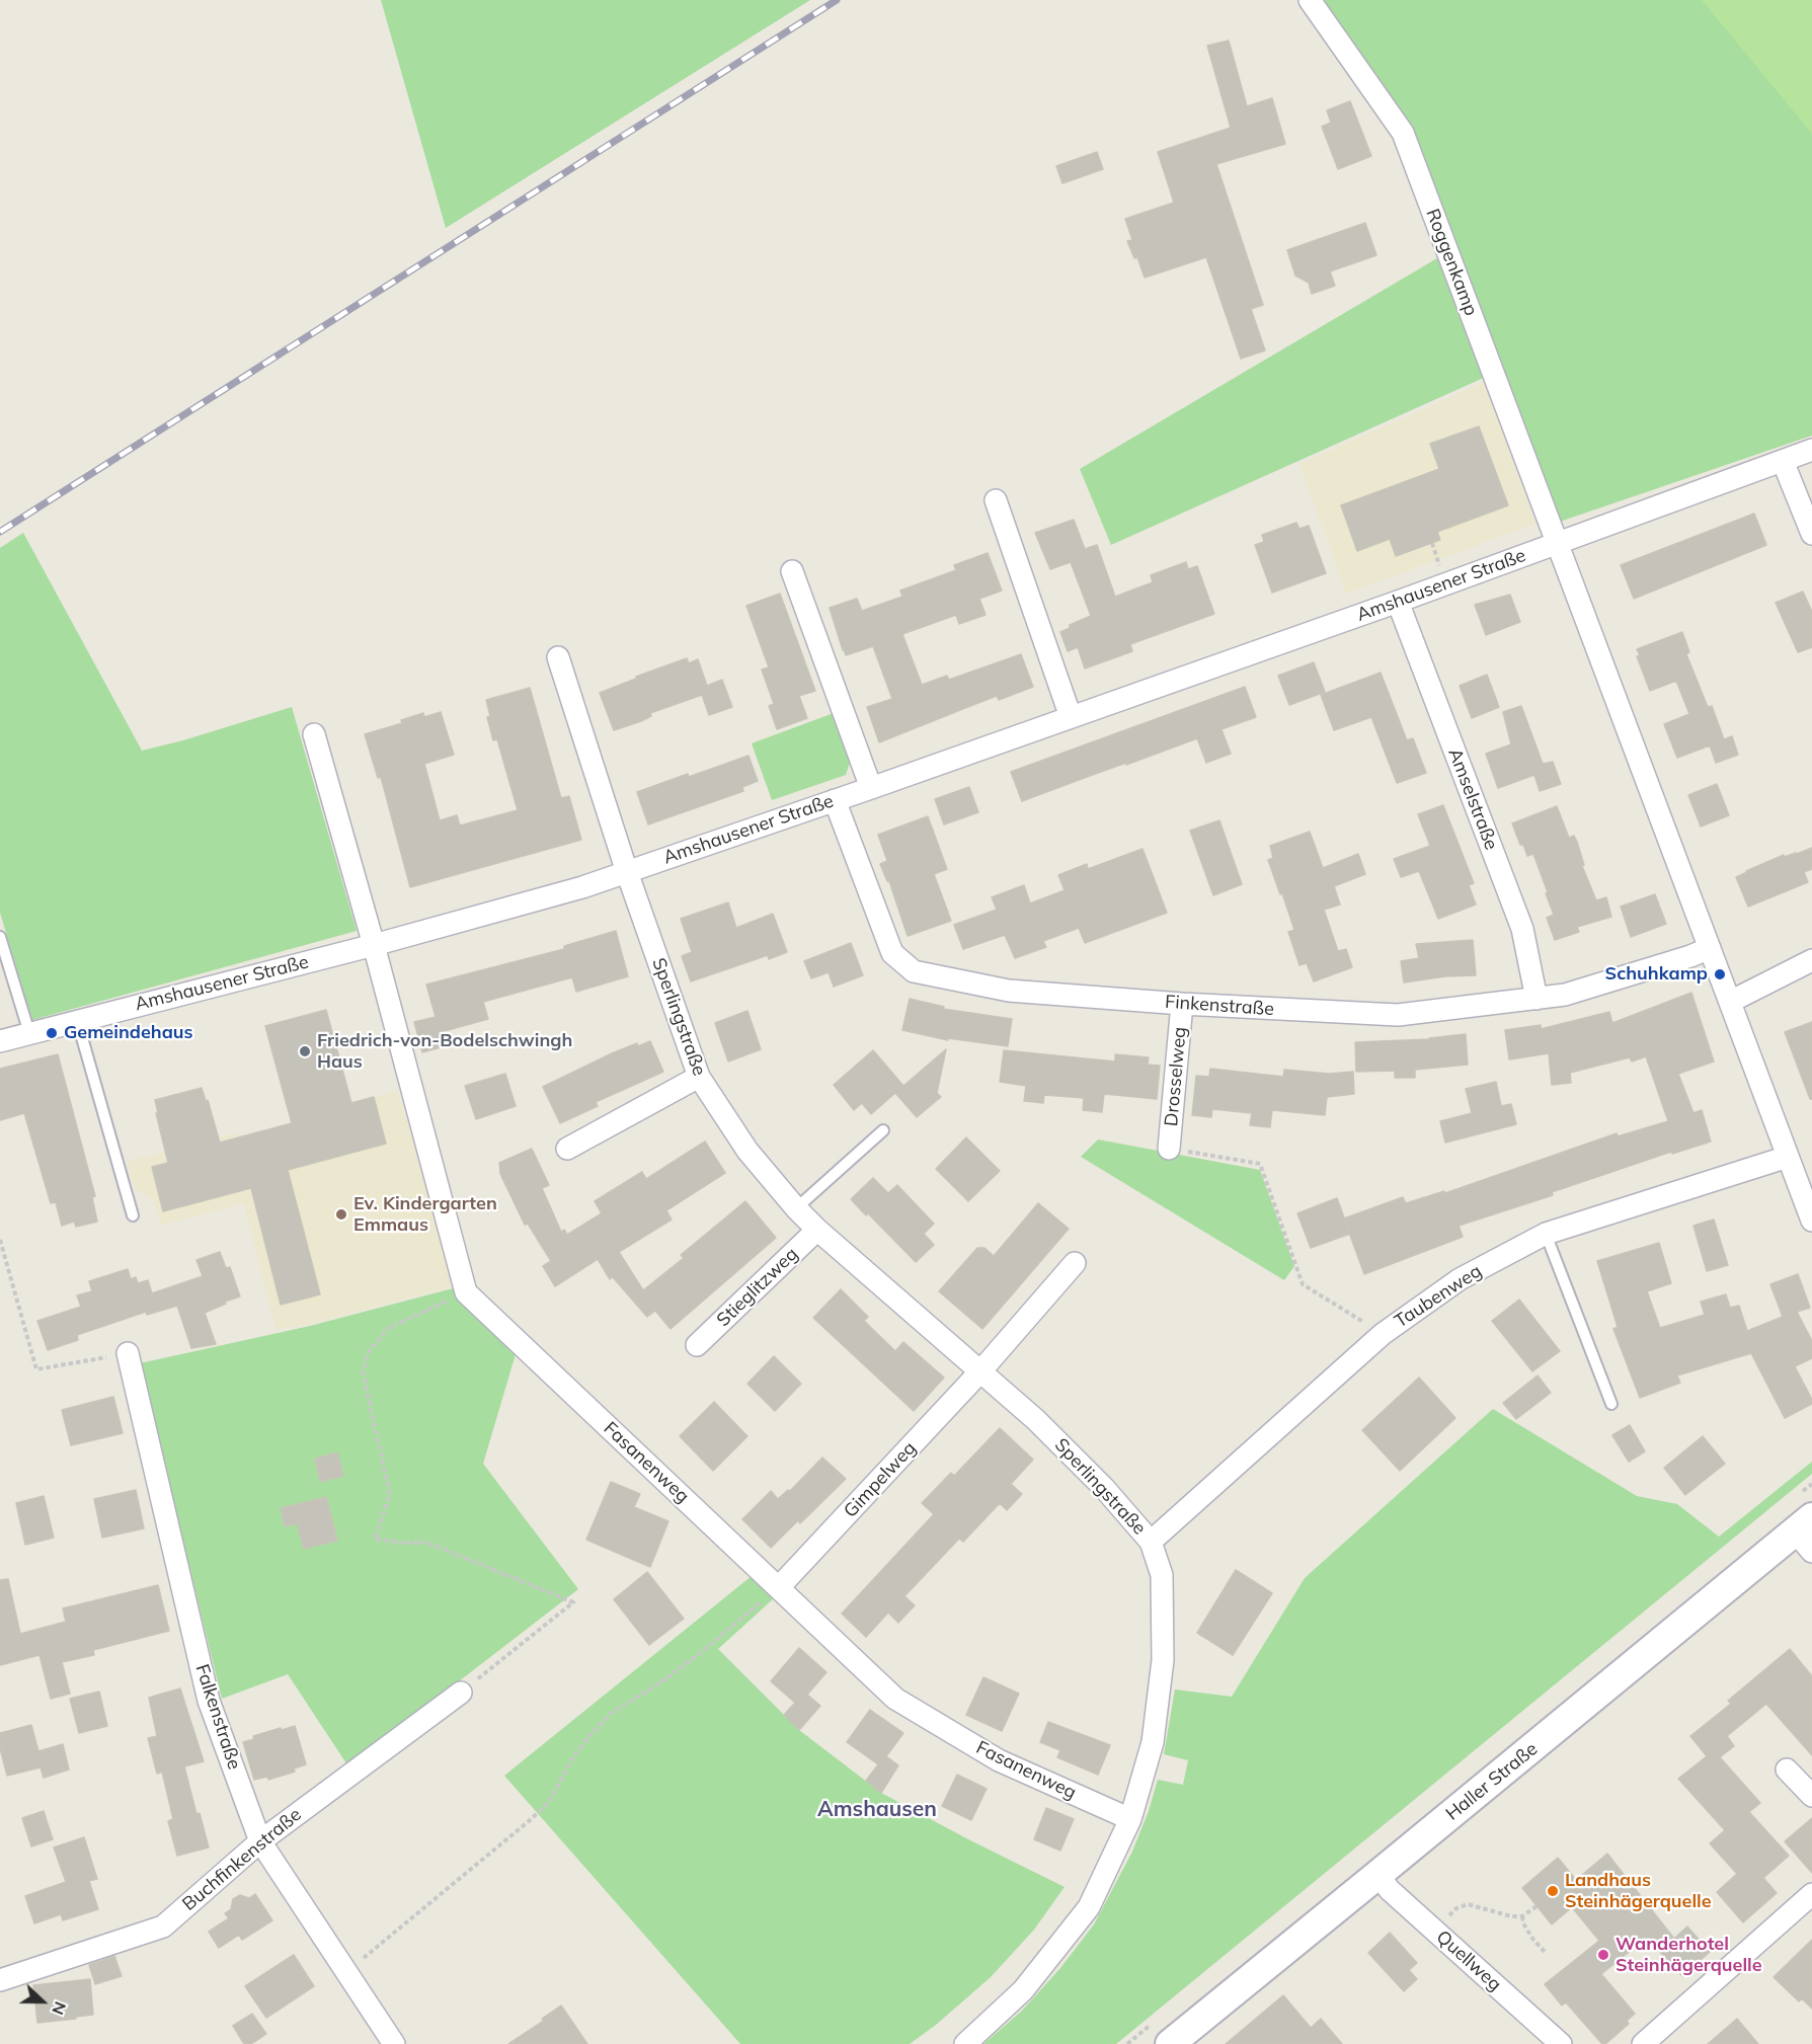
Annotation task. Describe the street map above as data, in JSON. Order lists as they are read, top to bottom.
{
  "streets": {
    "main road": ["Haller Straße"],
    "street": [
      "Roggenkamp",
      "Amshausener Straße",
      "Amselstraße",
      "Finkenstraße",
      "Sperlingstraße",
      "Drosselweg",
      "Stieglitzweg",
      "Taubenweg",
      "Fasanenweg",
      "Gimpelweg",
      "Falkenstraße",
      "Buchfinkenstraße",
      "Quellweg"
    ]
  },
  "crossings": [
    ["Roggenkamp", "Amshausener Straße"],
    ["Amshausener Straße", "Amselstraße"],
    ["Amshausener Straße", "Finkenstraße"],
    ["Amshausener Straße", "Sperlingstraße"],
    ["Amselstraße", "Finkenstraße"],
    ["Finkenstraße", "Drosselweg"],
    ["Sperlingstraße", "Stieglitzweg"],
    ["Sperlingstraße", "Taubenweg"],
    ["Sperlingstraße", "Fasanenweg"],
    ["Sperlingstraße", "Gimpelweg"],
    ["Fasanenweg", "Gimpelweg"],
    ["Falkenstraße", "Buchfinkenstraße"],
    ["Haller Straße", "Quellweg"]
  ],
  "districts": ["Amshausen"],
  "places": [
    "Schuhkamp",
    "Gemeindehaus",
    "Friedrich-von-Bodelschwingh Haus",
    "Ev. Kindergarten Emmaus",
    "Landhaus Steinhägerquelle",
    "Wanderhotel Steinhägerquelle"
  ],
  "north": "right"
}
